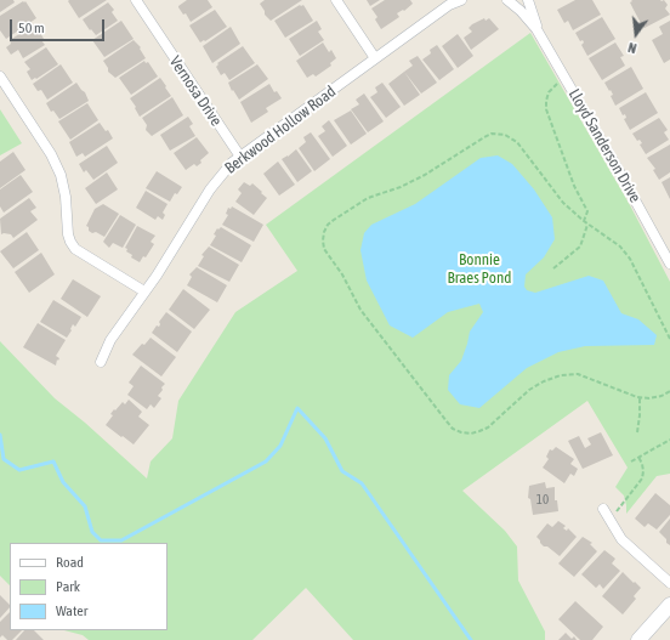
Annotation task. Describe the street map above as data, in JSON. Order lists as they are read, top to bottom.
{
  "streets": {
    "street": ["Vernosa Drive", "Berkwood Hollow Road", "Lloyd Sanderson Drive"]
  },
  "crossings": [
    ["Vernosa Drive", "Berkwood Hollow Road"]
  ],
  "parks": ["Bonnie Braes Pond"],
  "house_numbers": ["10"],
  "legend": ["Road", "Park", "Water"],
  "scale_bar": "50 m",
  "north": "bottom"
}
